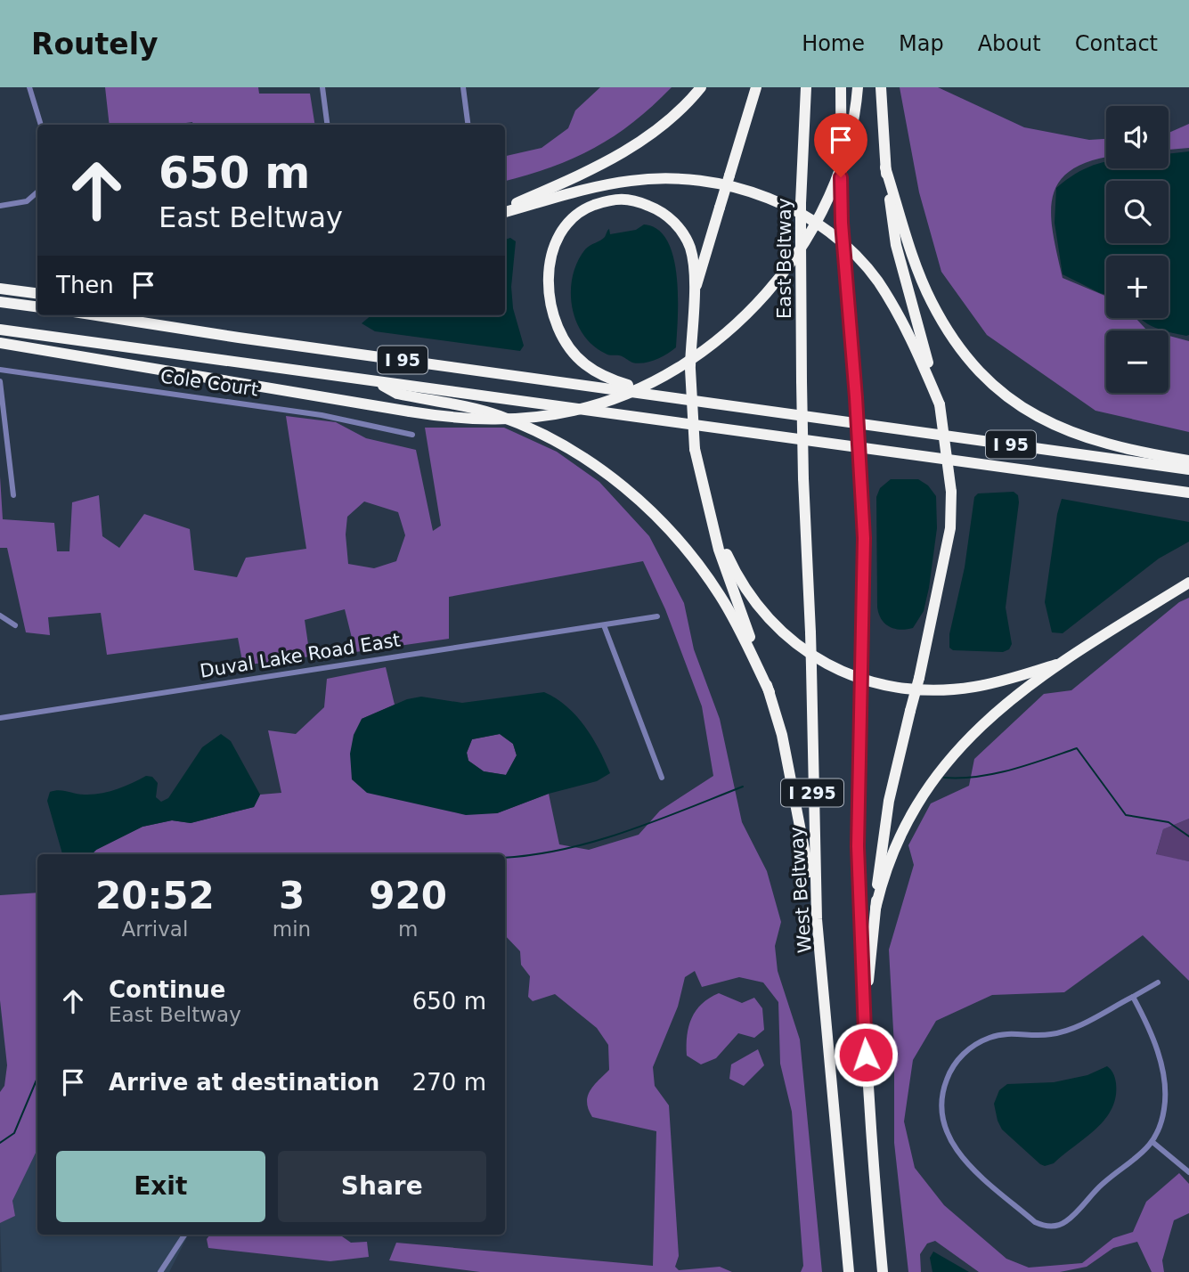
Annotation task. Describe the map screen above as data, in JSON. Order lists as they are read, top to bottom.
{
  "streets": {
    "highway": [
      "East Beltway",
      "I 95",
      "I 295",
      "West Beltway"
    ],
    "street": ["Cole Court", "Duval Lake Road East"]
  },
  "crossings": [
    ["East Beltway", "West Beltway"]
  ],
  "page": {
    "header": "Routely",
    "nav": [
      "Home",
      "Map",
      "About",
      "Contact"
    ],
    "map_buttons": ["+", "−"],
    "turn": ["650 m", "East Beltway"],
    "then": "Then",
    "eta": [
      "20:52",
      "Arrival",
      "3",
      "min",
      "920",
      "m"
    ],
    "list": [
      {
        "name": "Continue",
        "note": "East Beltway",
        "value": "650 m"
      },
      {
        "name": "Arrive at destination",
        "value": "270 m"
      }
    ],
    "buttons": ["Exit", "Share"]
  }
}
